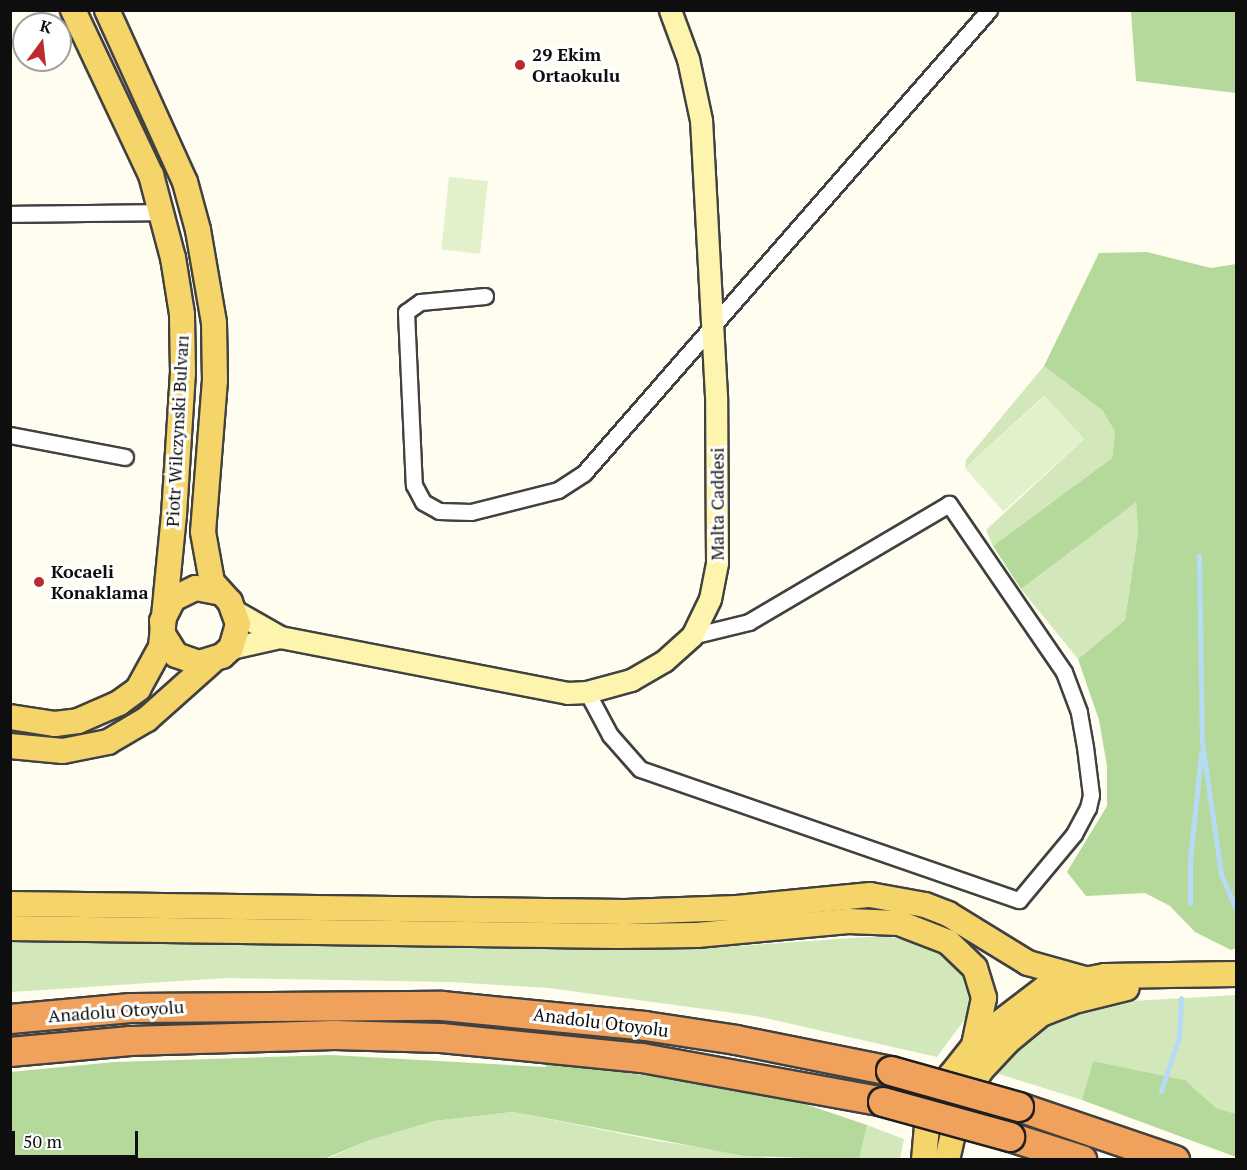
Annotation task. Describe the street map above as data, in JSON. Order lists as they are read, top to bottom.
{
  "streets": {
    "highway": ["Anadolu Otoyolu"],
    "main road": ["Piotr Wilczynski Bulvarı", "Malta Caddesi"]
  },
  "crossings": [
    ["Piotr Wilczynski Bulvarı", "Malta Caddesi"]
  ],
  "places": ["29 Ekim Ortaokulu", "Kocaeli Konaklama"],
  "scale_bar": "50 m",
  "north": "top"
}
